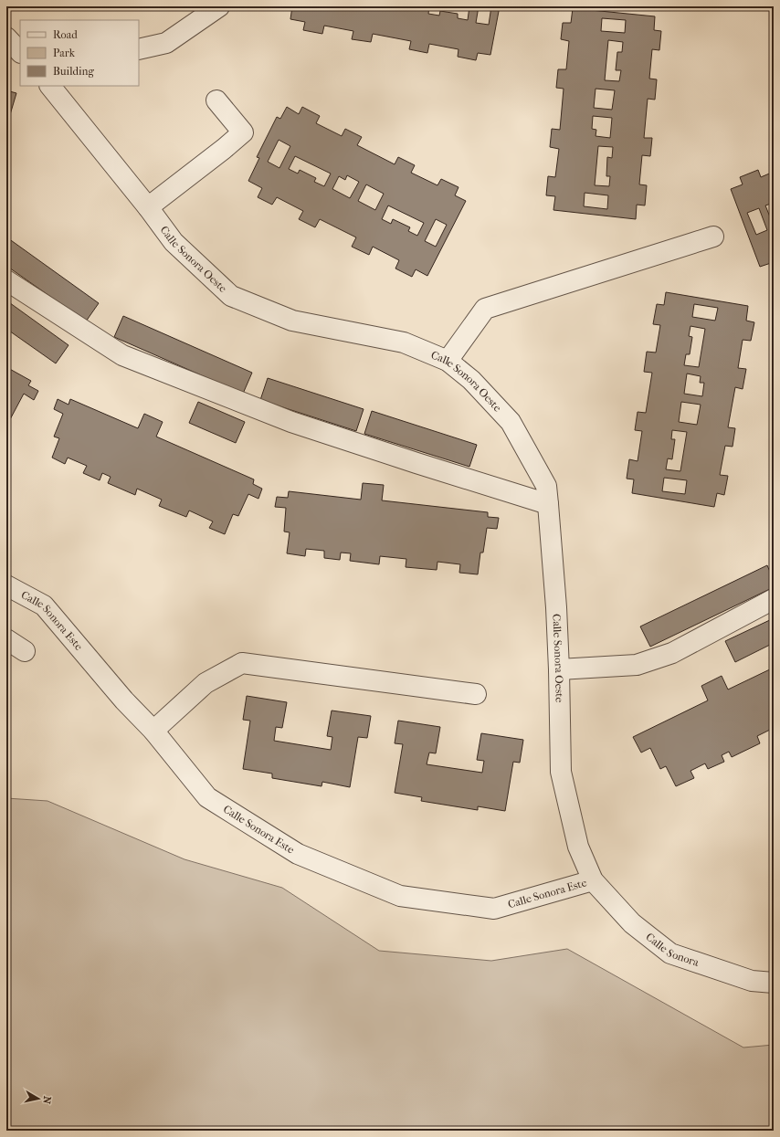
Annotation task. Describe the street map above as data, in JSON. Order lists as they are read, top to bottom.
{
  "streets": {
    "street": ["Calle Sonora Oeste", "Calle Sonora Este", "Calle Sonora"]
  },
  "crossings": [
    ["Calle Sonora Oeste", "Calle Sonora Este"],
    ["Calle Sonora Oeste", "Calle Sonora"],
    ["Calle Sonora Este", "Calle Sonora"]
  ],
  "legend": ["Road", "Park", "Building"],
  "north": "right"
}
